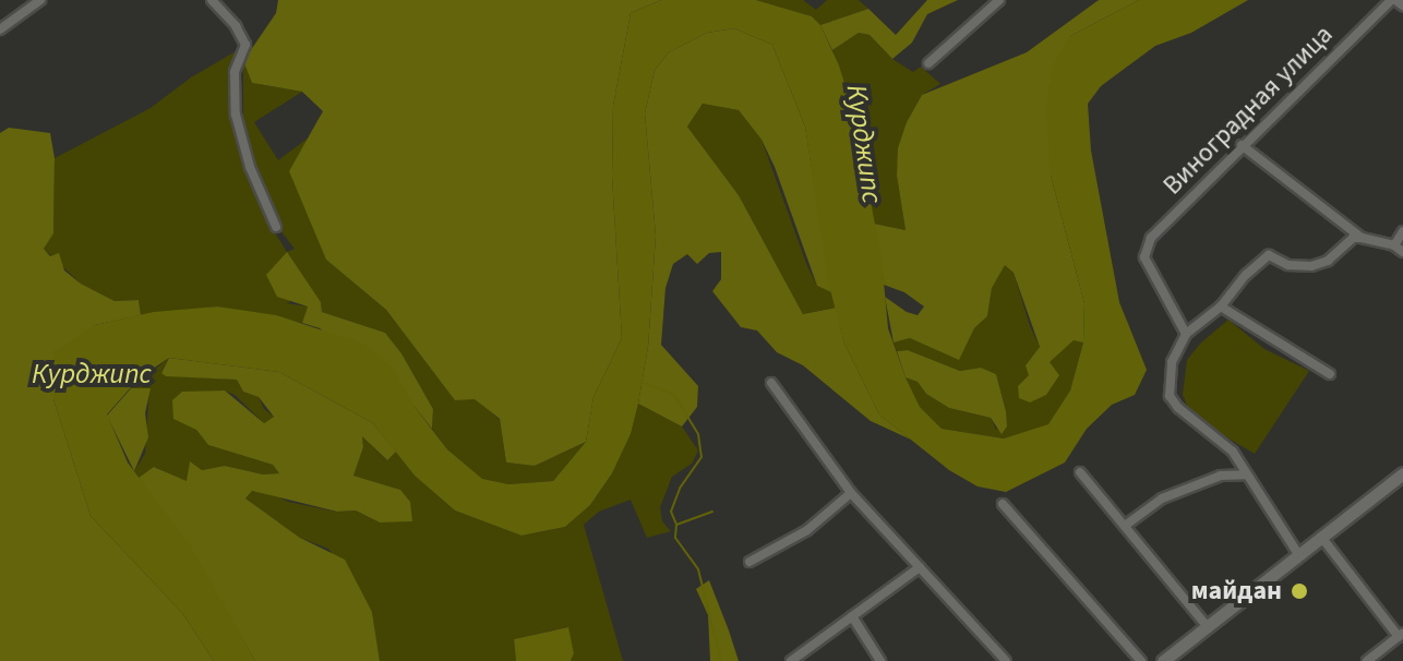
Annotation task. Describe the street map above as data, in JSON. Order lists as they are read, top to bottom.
{
  "streets": {
    "street": ["Виноградная улица"]
  },
  "water": ["Курджипс"],
  "places": ["майдан"]
}
